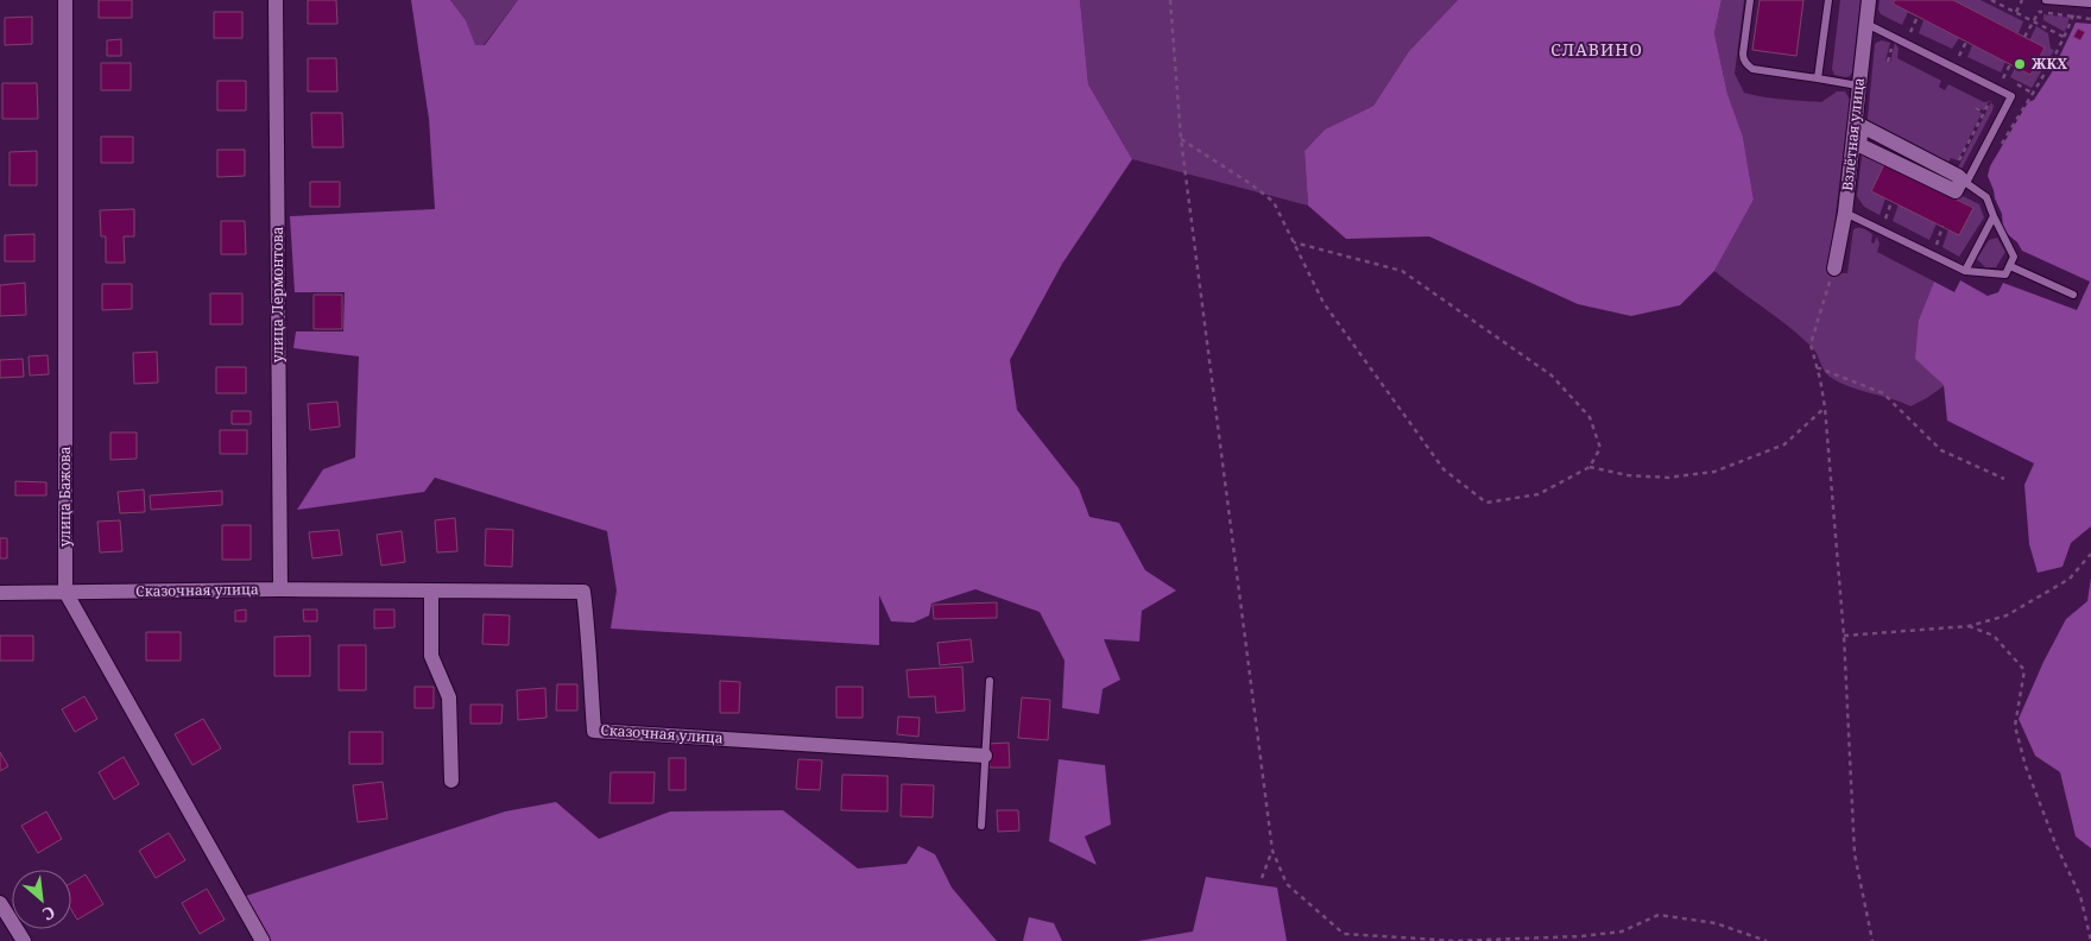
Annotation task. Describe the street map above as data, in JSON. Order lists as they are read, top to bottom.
{
  "streets": {
    "street": [
      "Взлётная улица",
      "улица Лермонтова",
      "улица Бажова",
      "Сказочная улица"
    ]
  },
  "crossings": [
    ["улица Лермонтова", "Сказочная улица"],
    ["улица Бажова", "Сказочная улица"]
  ],
  "districts": ["СЛАВИНО"],
  "places": ["ЖКХ"],
  "north": "bottom right"
}
